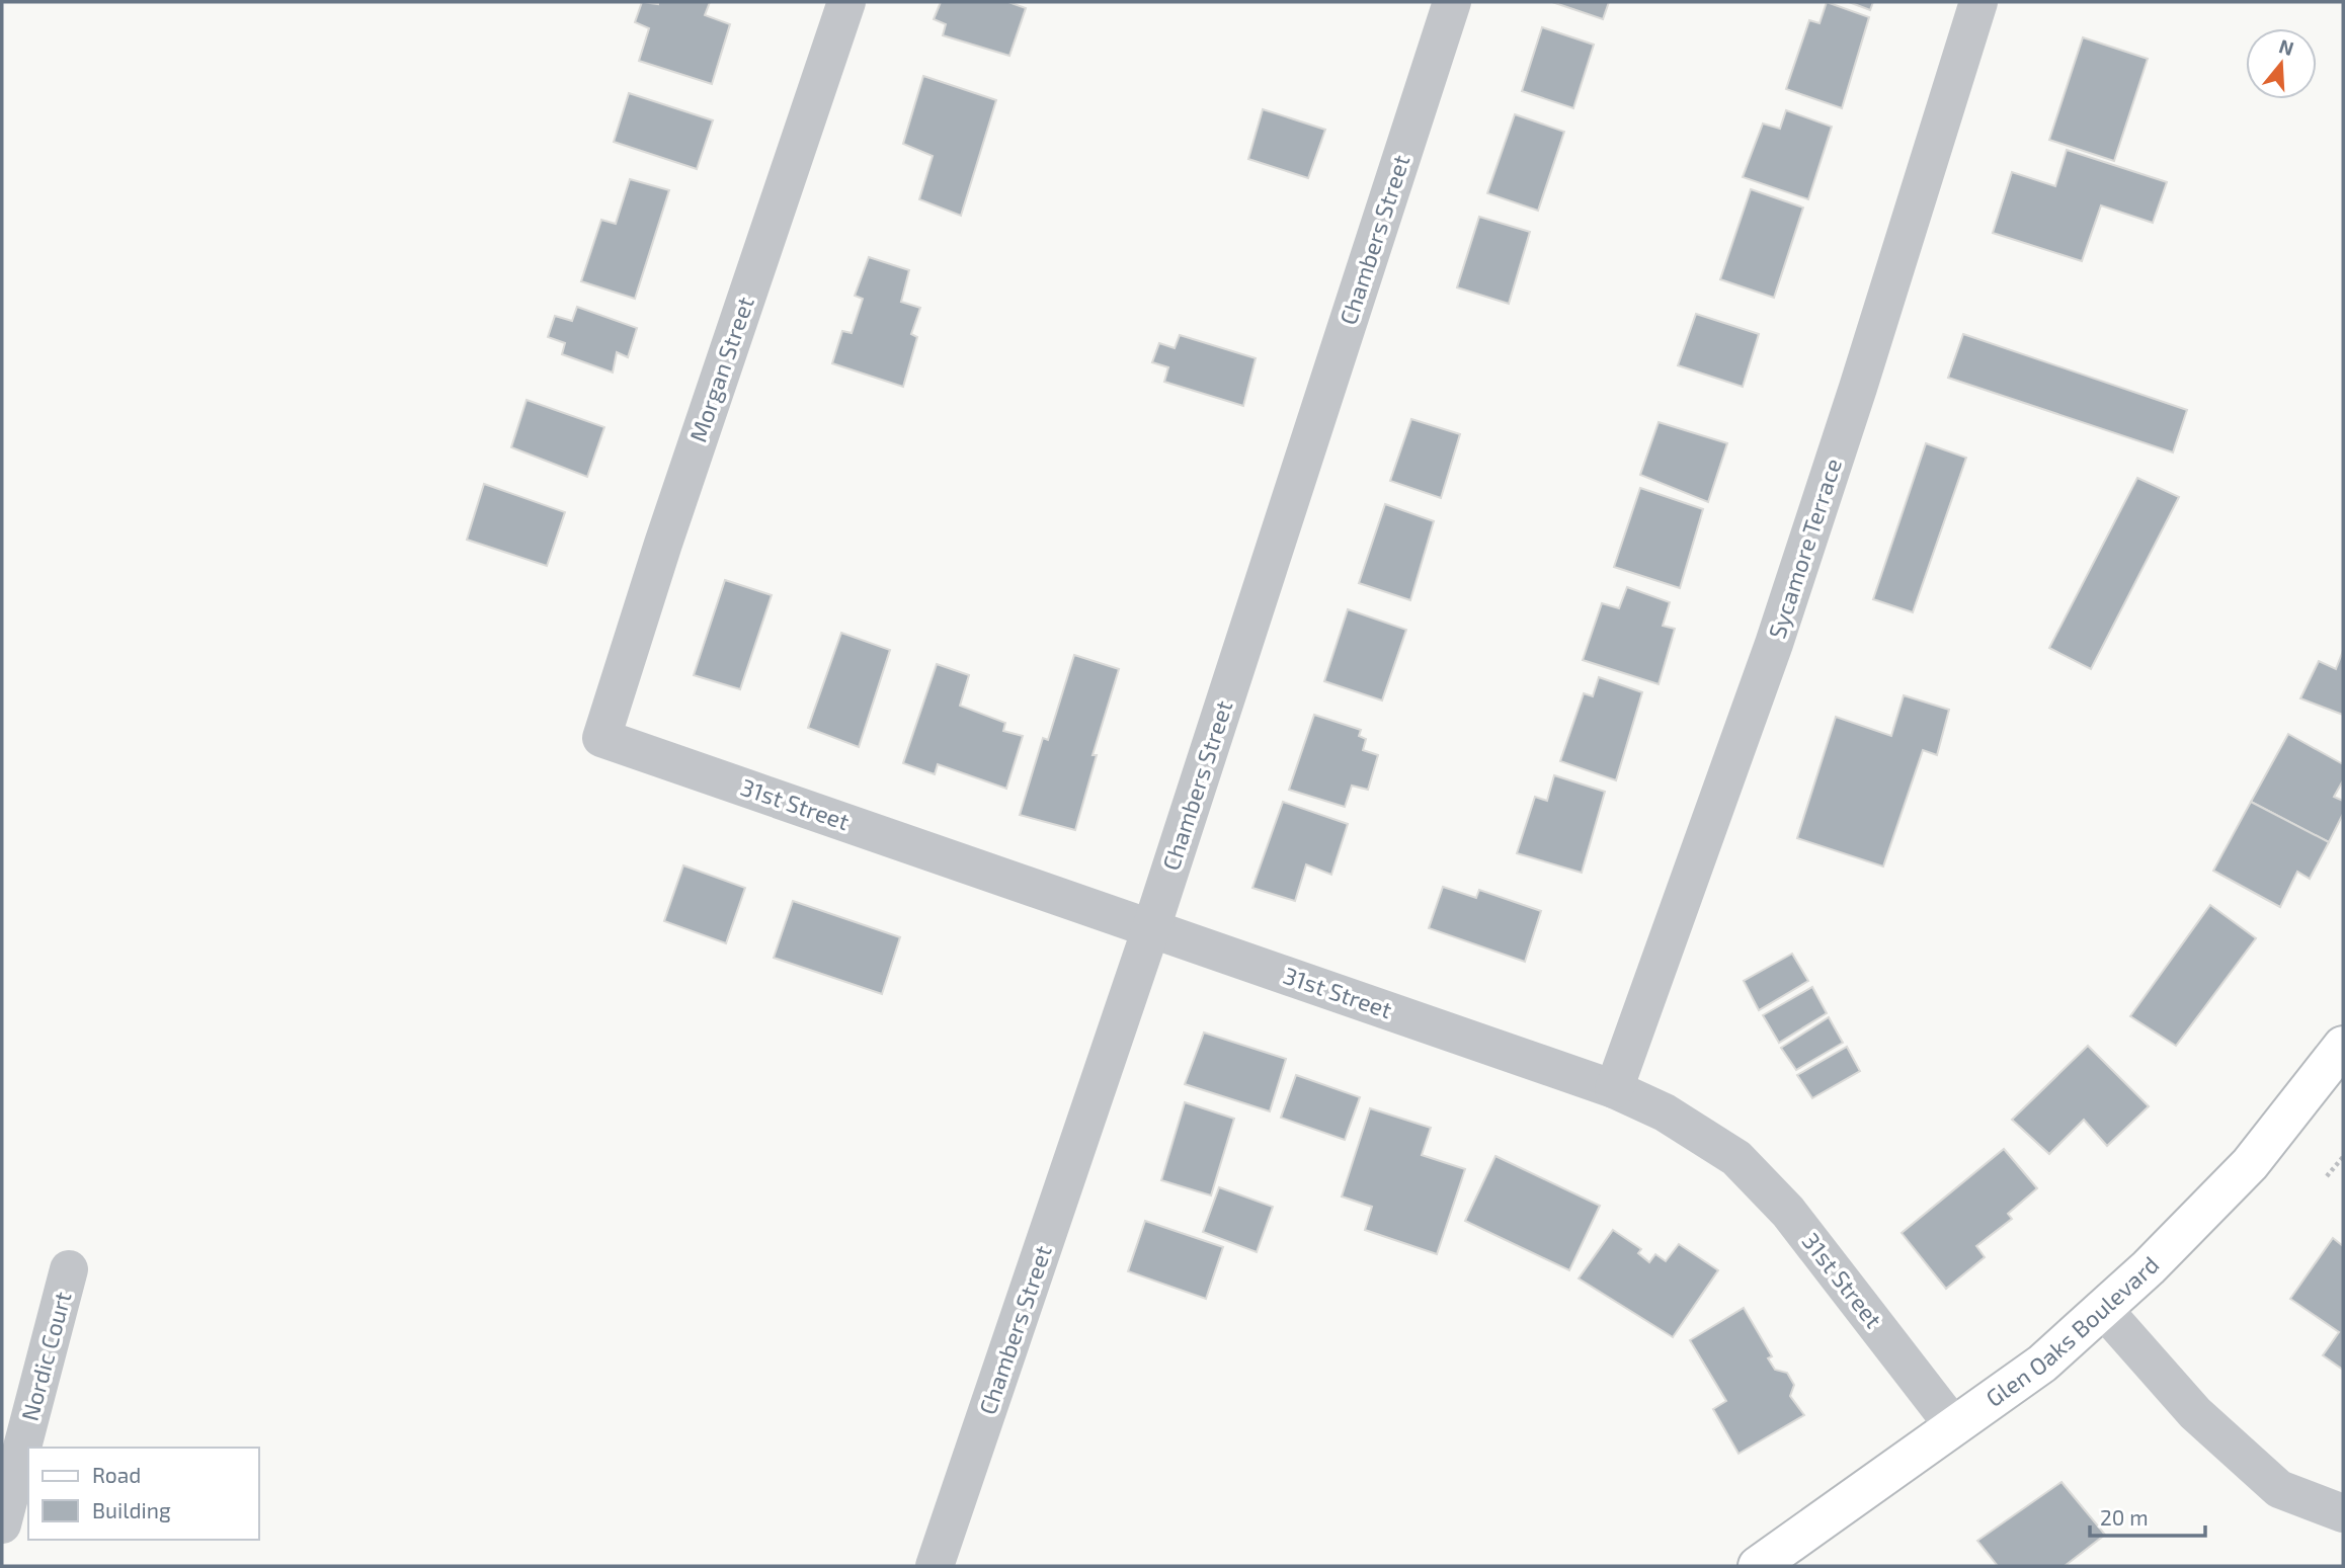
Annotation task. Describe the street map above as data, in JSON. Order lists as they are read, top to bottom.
{
  "streets": {
    "main road": ["Glen Oaks Boulevard"],
    "street": [
      "Chambers Street",
      "Morgan Street",
      "Sycamore Terrace",
      "31st Street",
      "Nordic Court"
    ]
  },
  "crossings": [
    ["Chambers Street", "31st Street"],
    ["Morgan Street", "31st Street"],
    ["Sycamore Terrace", "31st Street"],
    ["31st Street", "Glen Oaks Boulevard"]
  ],
  "legend": ["Road", "Building"],
  "scale_bar": "20 m",
  "north": "top"
}
